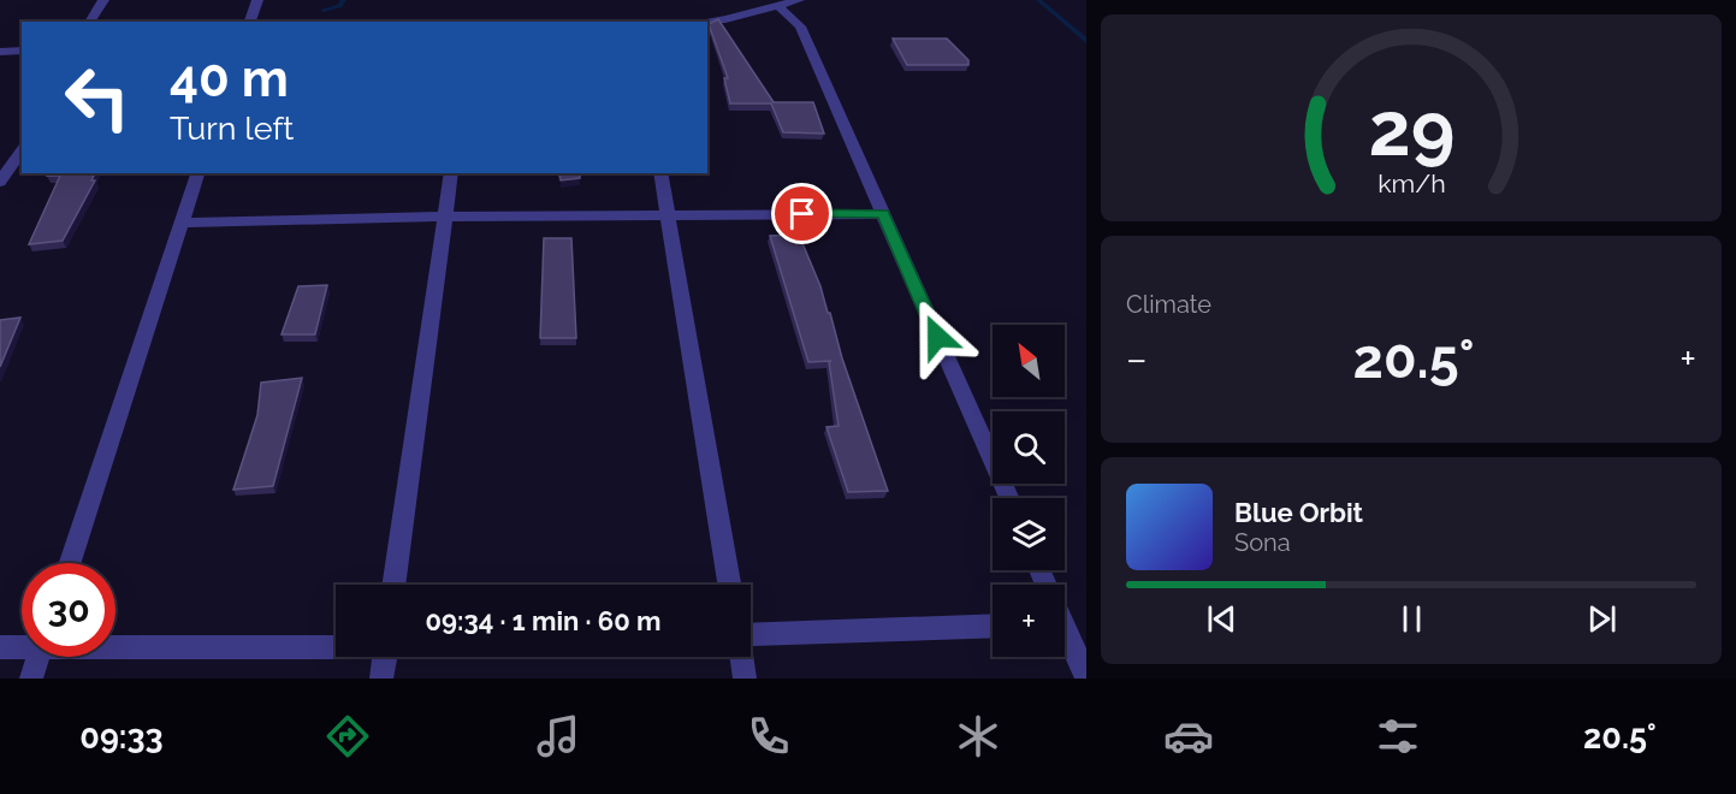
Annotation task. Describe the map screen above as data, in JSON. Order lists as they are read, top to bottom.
{
  "north": "top left",
  "page": {
    "turn": ["40 m", "Turn left"],
    "tile": "Climate",
    "map_buttons": "+",
    "heat": ["−", "20.5°", "+"],
    "song": ["Blue Orbit", "Sona"],
    "limit": "30",
    "trip": "09:34 · 1 min · 60 m",
    "tabs": ["09:33", "20.5°"],
    "gauge": ["29", "km/h"]
  }
}
